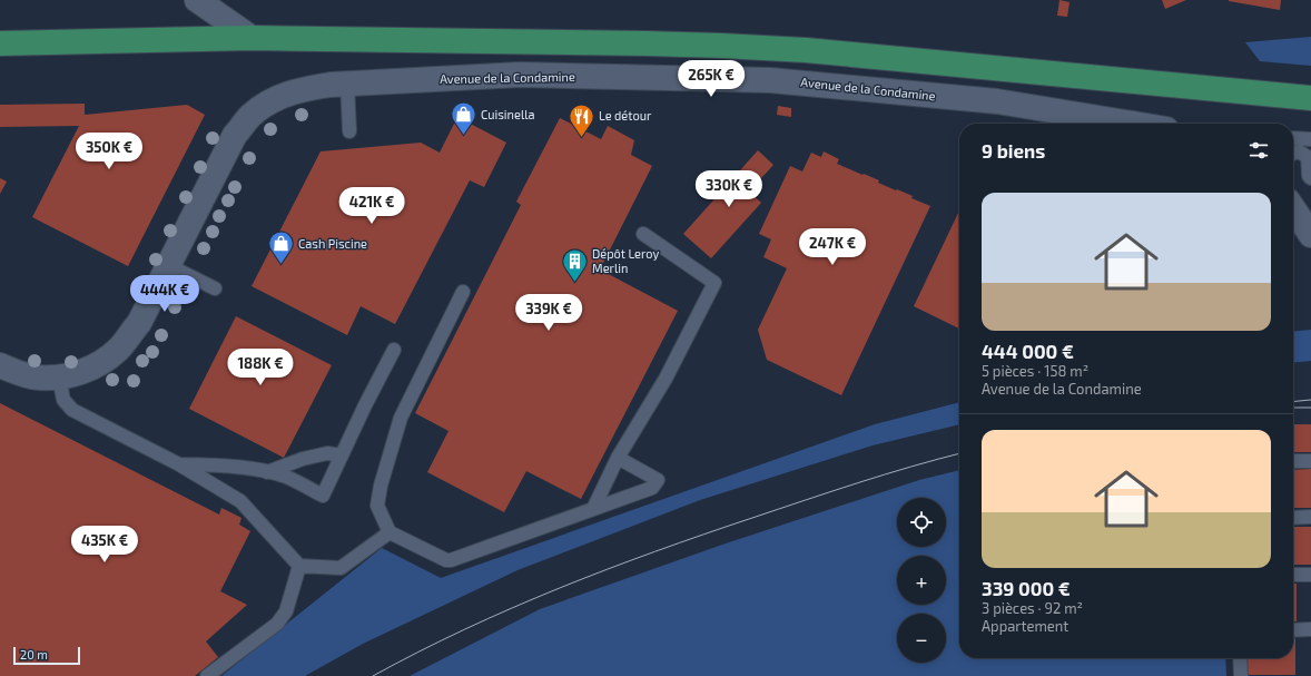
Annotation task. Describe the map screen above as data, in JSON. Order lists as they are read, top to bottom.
{
  "streets": {
    "street": ["Avenue de la Condamine"]
  },
  "places": {
    "shop": ["Cuisinella", "Cash Piscine"],
    "restaurant": ["Le détour"],
    "building": ["Dépôt Leroy Merlin"]
  },
  "scale_bar": "20 m",
  "page": {
    "price": [
      "265K €",
      "350K €",
      "330K €",
      "421K €",
      "247K €",
      "444K €",
      "339K €",
      "188K €",
      "435K €"
    ],
    "heading": "9 biens",
    "list": [
      {
        "name": "444 000 €",
        "note": "5 pièces · 158 m² · Avenue de la Condamine"
      },
      {
        "name": "339 000 €",
        "note": "3 pièces · 92 m² · Appartement"
      }
    ],
    "map_buttons": ["+", "−"],
    "scale": "20 m"
  }
}
